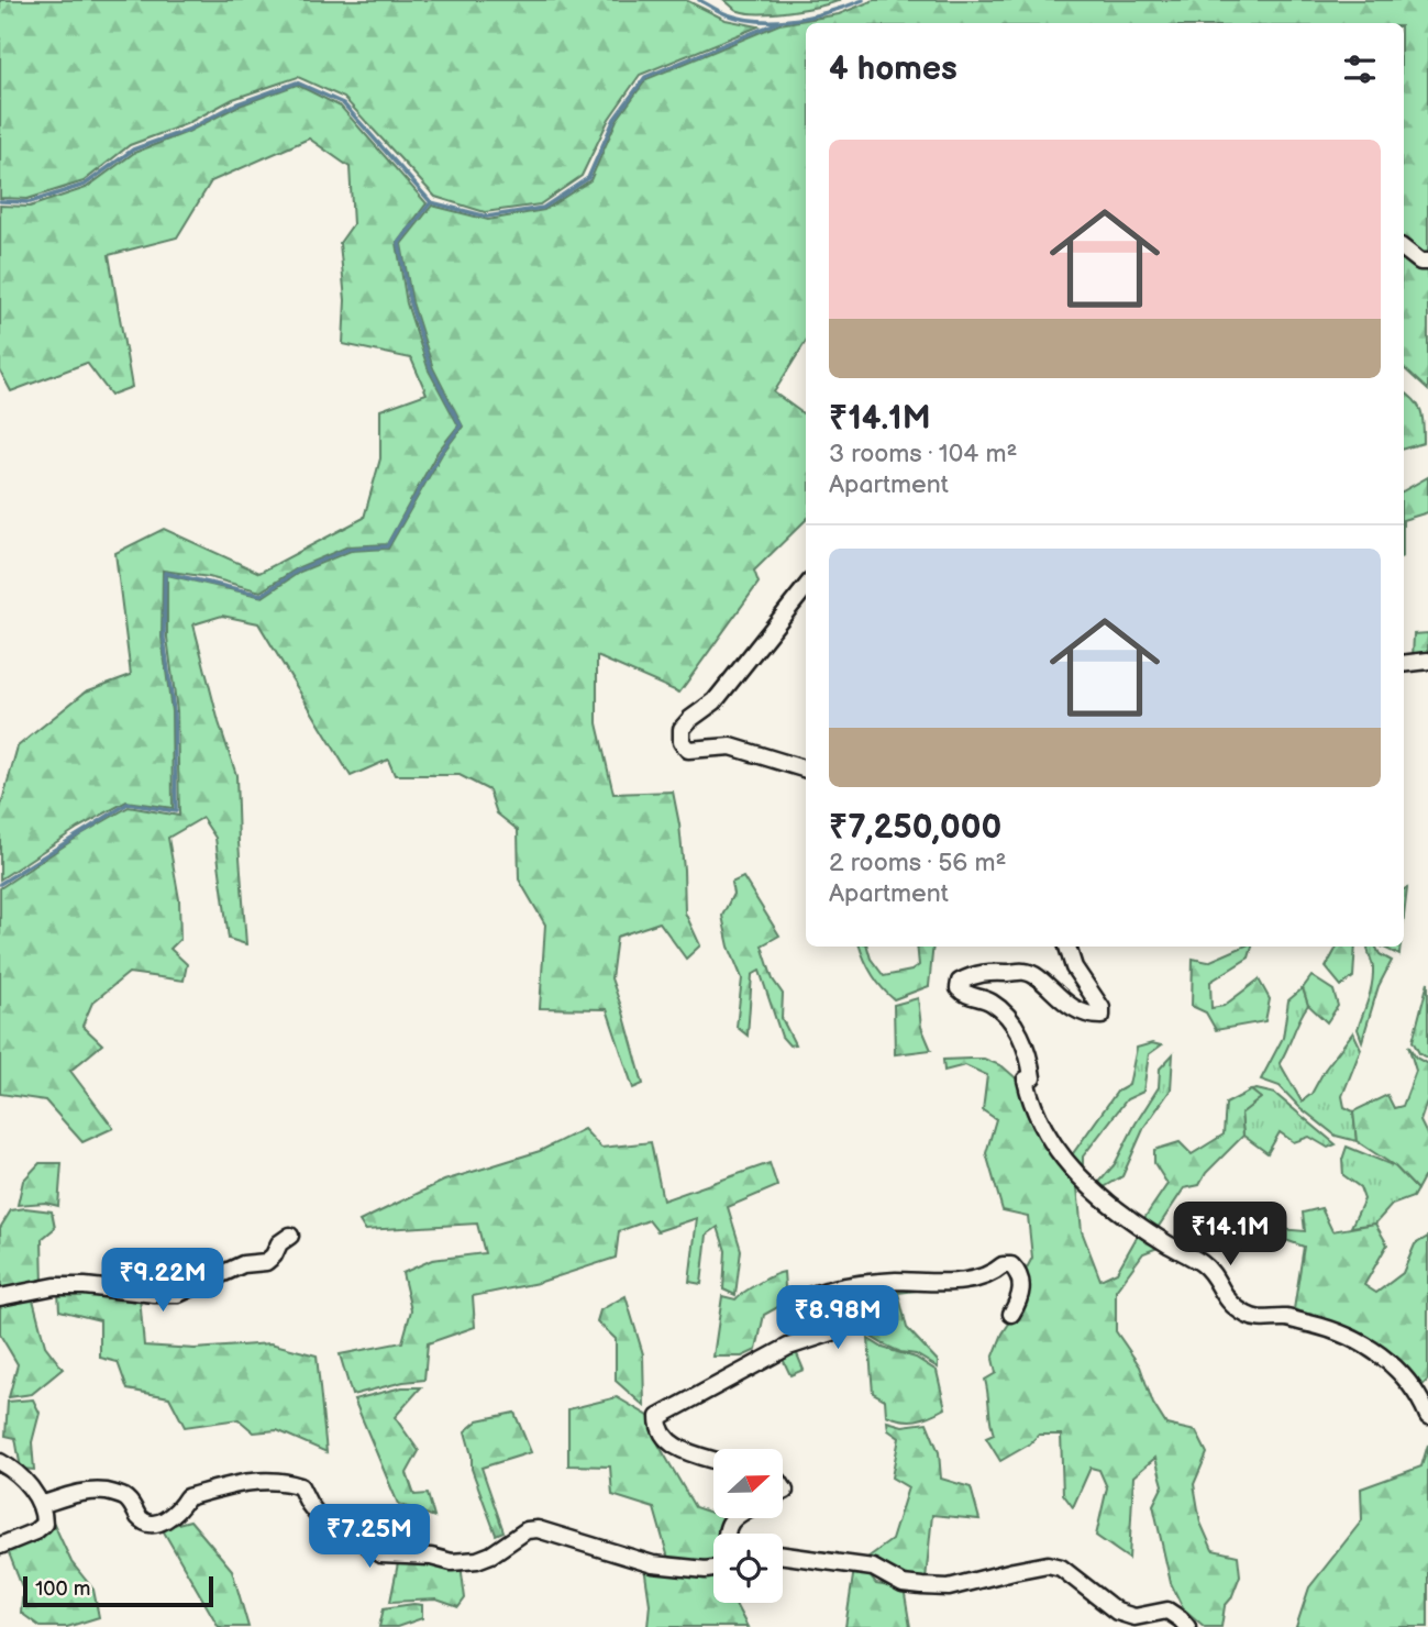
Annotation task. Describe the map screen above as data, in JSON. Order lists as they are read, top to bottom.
{
  "scale_bar": "100 m",
  "north": "right",
  "page": {
    "heading": "4 homes",
    "list": [
      {
        "name": "₹14.1M",
        "note": "3 rooms · 104 m² · Apartment"
      },
      {
        "name": "₹7,250,000",
        "note": "2 rooms · 56 m² · Apartment"
      }
    ],
    "price": [
      "₹14.1M",
      "₹9.22M",
      "₹8.98M",
      "₹7.25M"
    ],
    "scale": "100 m"
  }
}
